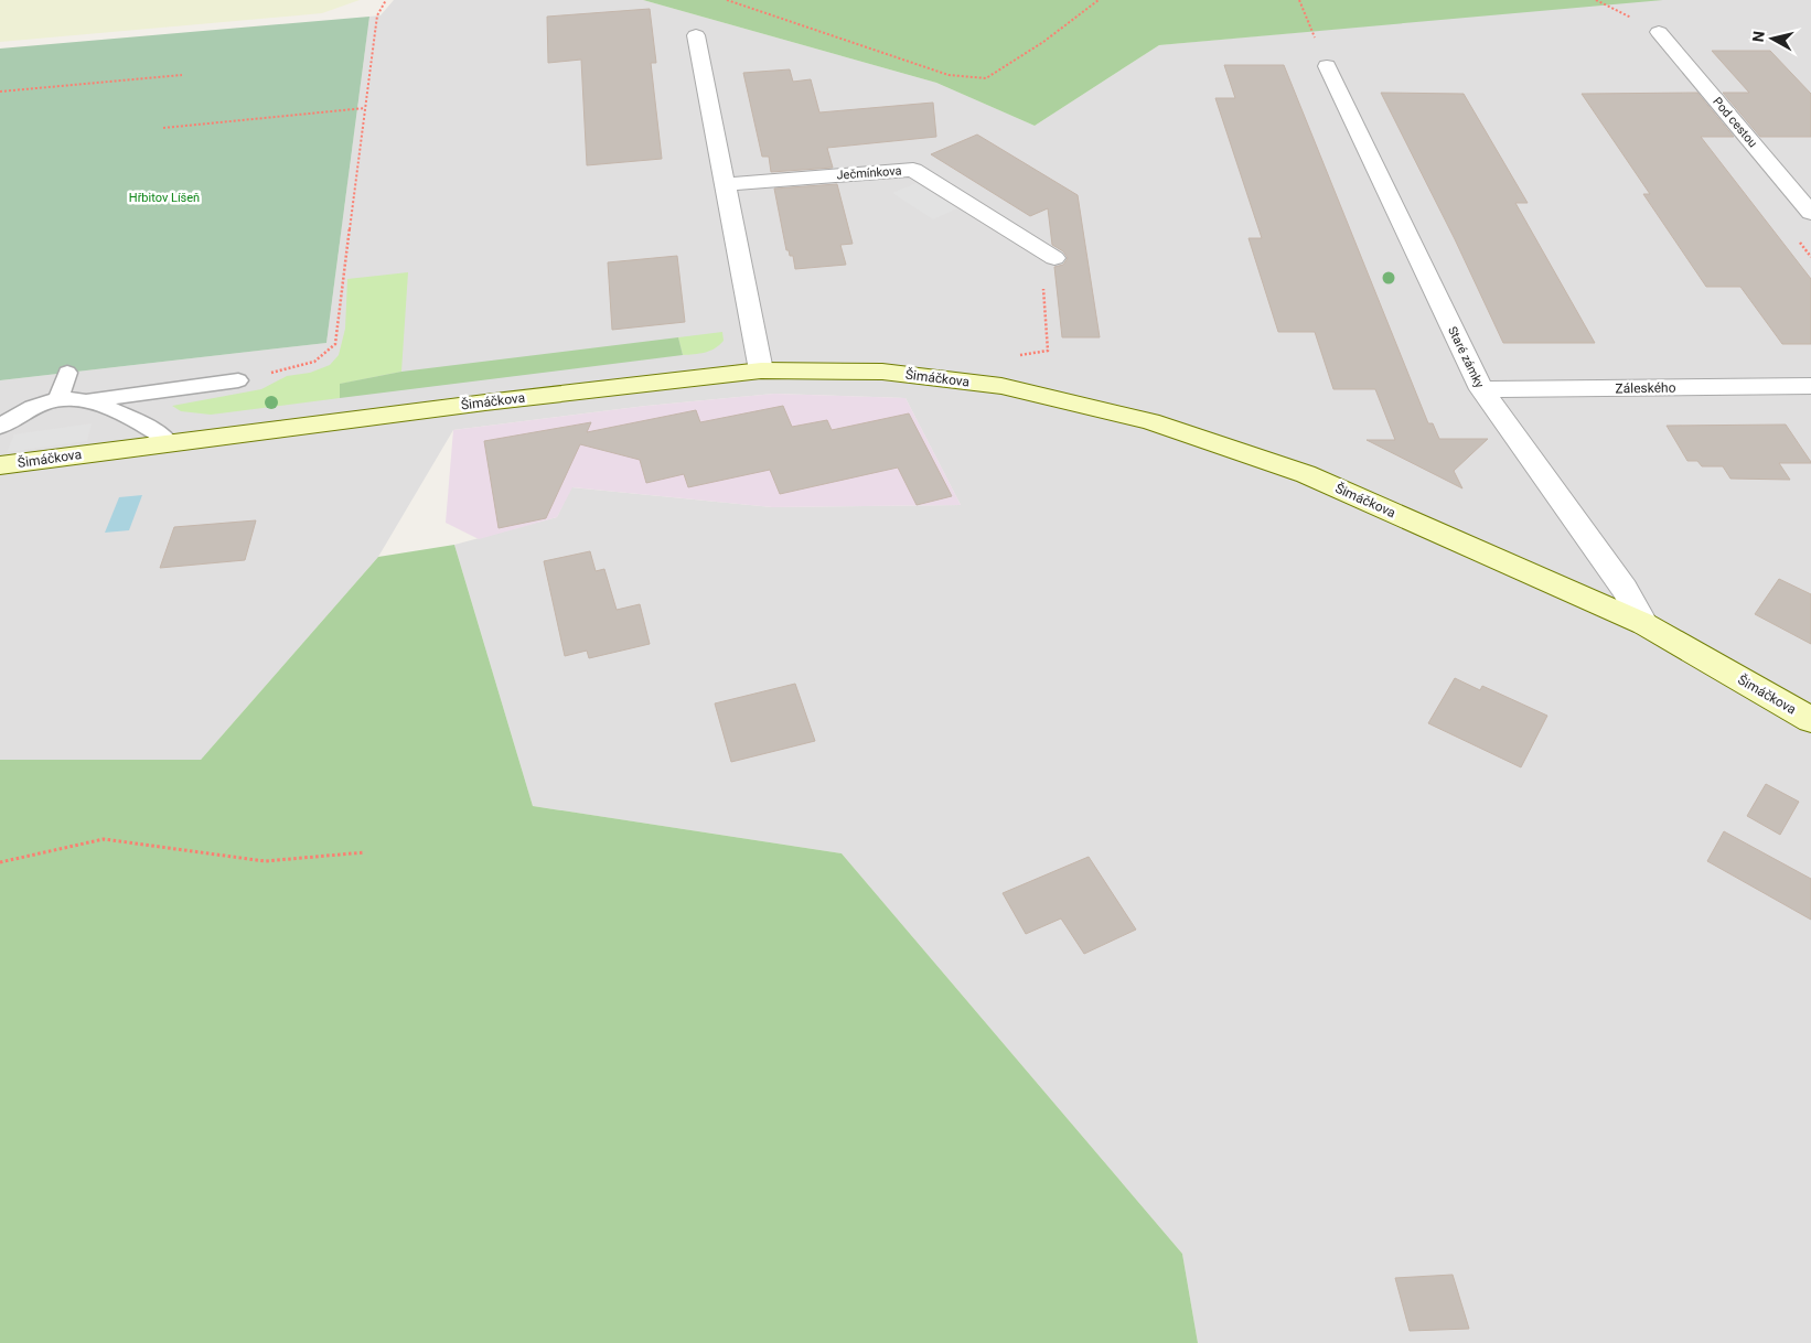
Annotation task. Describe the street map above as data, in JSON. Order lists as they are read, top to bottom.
{
  "streets": {
    "street": [
      "Pod cestou",
      "Ječmínkova",
      "Staré zámky",
      "Šimáčkova",
      "Záleského"
    ]
  },
  "crossings": [
    ["Staré zámky", "Šimáčkova"],
    ["Staré zámky", "Záleského"]
  ],
  "parks": ["Hřbitov Líšeň"],
  "north": "left"
}
